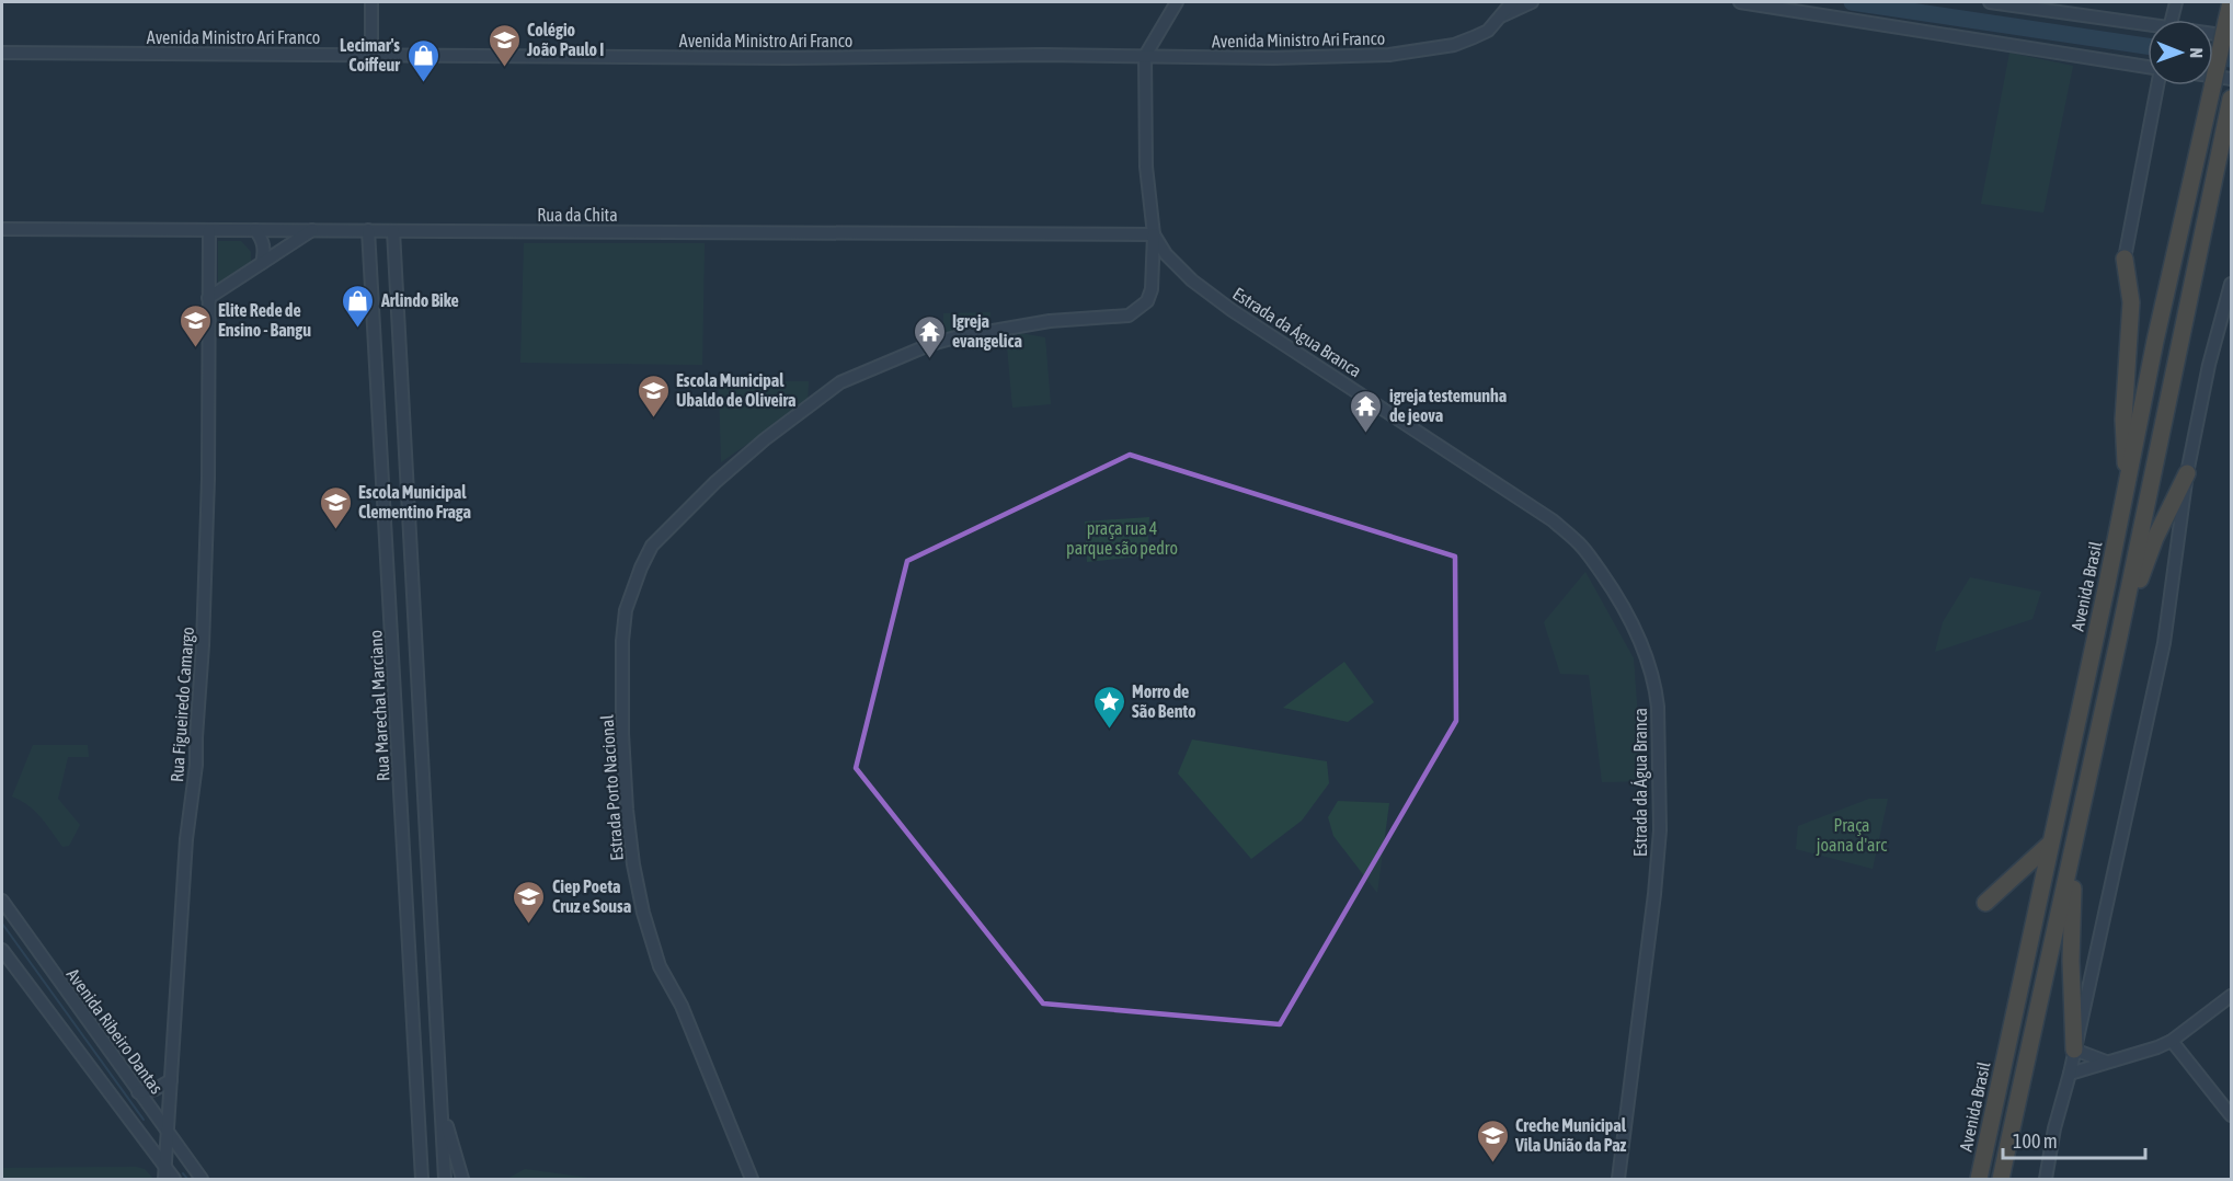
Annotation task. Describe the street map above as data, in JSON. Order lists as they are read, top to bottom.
{
  "streets": {
    "highway": ["Avenida Brasil"],
    "street": [
      "Avenida Ministro Ari Franco",
      "Rua da Chita",
      "Estrada da Água Branca",
      "Rua Figueiredo Camargo",
      "Rua Marechal Marciano",
      "Estrada Porto Nacional",
      "Avenida Ribeiro Dantas"
    ]
  },
  "crossings": [
    ["Avenida Ministro Ari Franco", "Estrada da Água Branca"],
    ["Rua da Chita", "Estrada da Água Branca"],
    ["Rua da Chita", "Rua Figueiredo Camargo"],
    ["Rua da Chita", "Rua Marechal Marciano"],
    ["Rua da Chita", "Estrada Porto Nacional"],
    ["Estrada da Água Branca", "Estrada Porto Nacional"],
    ["Rua Figueiredo Camargo", "Avenida Ribeiro Dantas"]
  ],
  "parks": ["praça rua 4 parque são pedro", "Praça joana d'arc"],
  "places": {
    "school or university": [
      "Colégio João Paulo I",
      "Elite Rede de Ensino - Bangu",
      "Escola Municipal Ubaldo de Oliveira",
      "Escola Municipal Clementino Fraga",
      "Ciep Poeta Cruz e Sousa",
      "Creche Municipal Vila União da Paz"
    ],
    "shop": ["Lecimar's Coiffeur", "Arlindo Bike"],
    "temple": ["Igreja evangelica", "igreja testemunha de jeova"],
    "place": ["Morro de São Bento"]
  },
  "scale_bar": "100 m",
  "north": "right"
}
